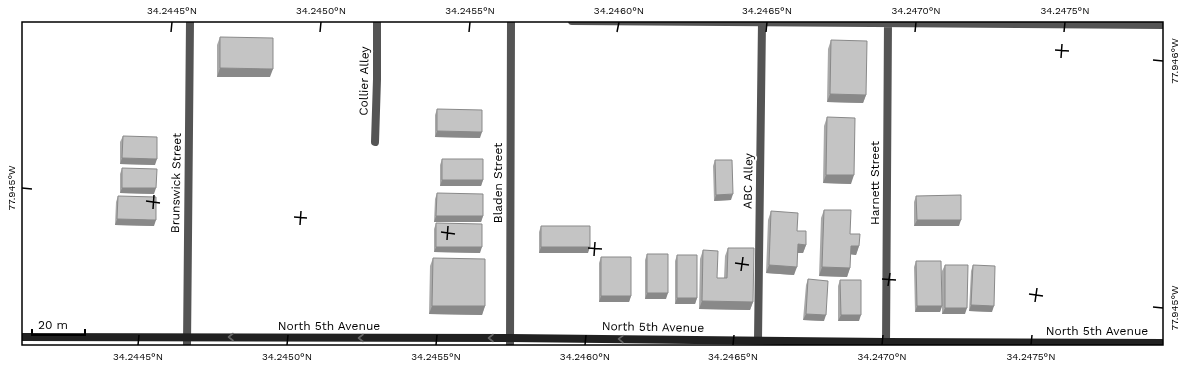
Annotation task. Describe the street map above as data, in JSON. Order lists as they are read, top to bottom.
{
  "streets": {
    "street": [
      "Collier Alley",
      "ABC Alley",
      "Brunswick Street",
      "Bladen Street",
      "Harnett Street",
      "North 5th Avenue"
    ]
  },
  "crossings": [
    ["ABC Alley", "North 5th Avenue"],
    ["Brunswick Street", "North 5th Avenue"],
    ["Bladen Street", "North 5th Avenue"],
    ["Harnett Street", "North 5th Avenue"]
  ],
  "one_way": ["North 5th Avenue"],
  "scale_bar": "20 m",
  "coordinates": [
    "34.2445°N",
    "34.2450°N",
    "34.2455°N",
    "34.2460°N",
    "34.2465°N",
    "34.2470°N",
    "34.2475°N",
    "77.946°W",
    "77.945°W"
  ]
}
